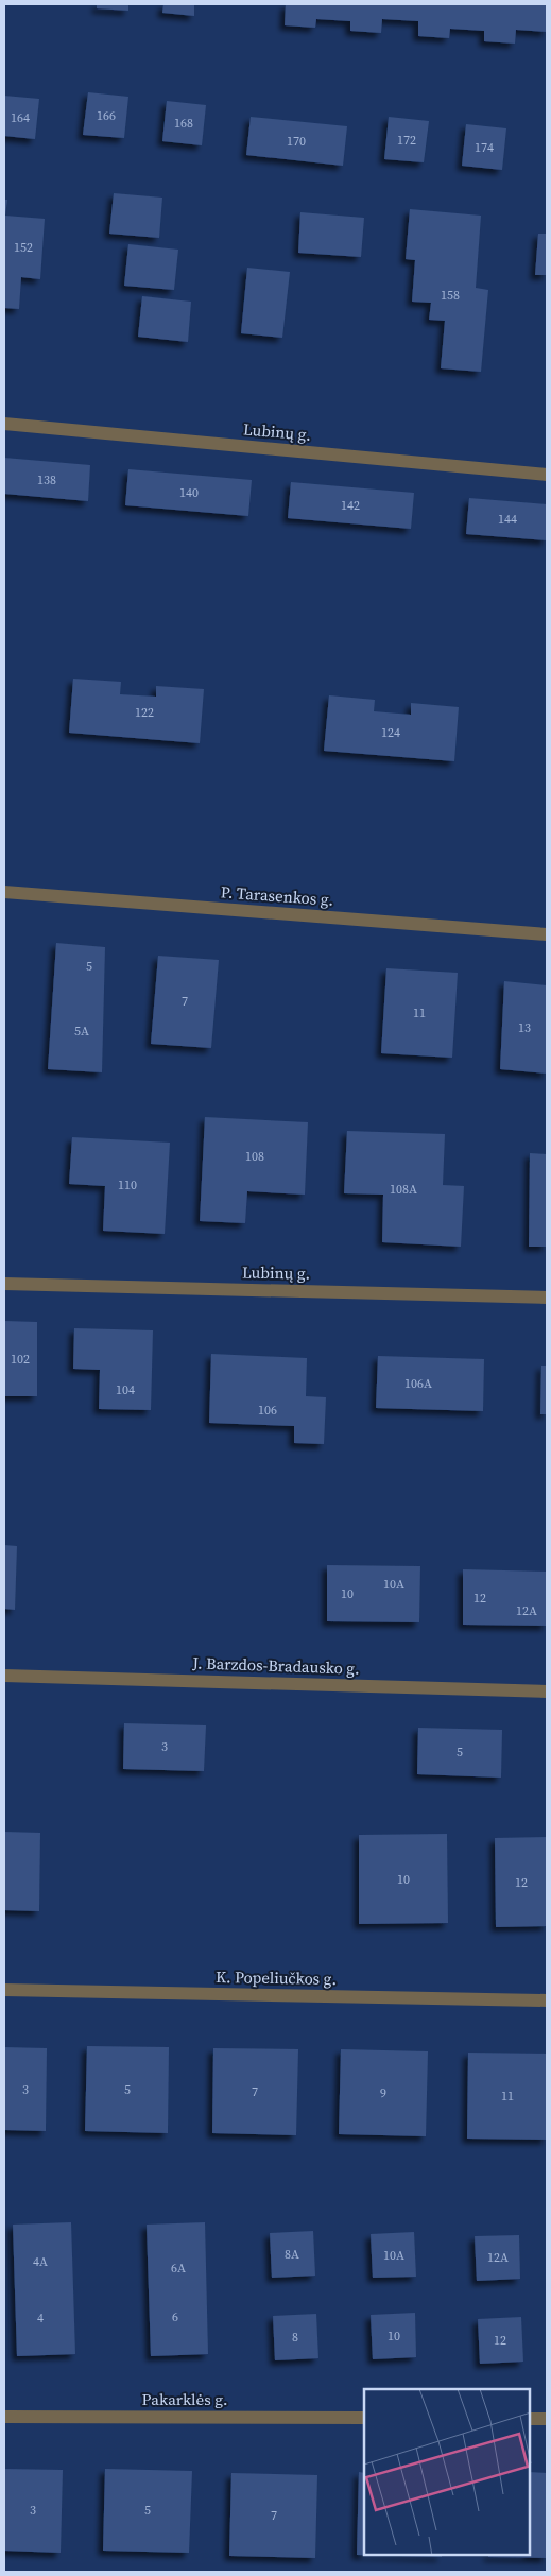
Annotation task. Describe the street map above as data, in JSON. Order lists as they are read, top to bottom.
{
  "streets": {
    "street": [
      "Lubinų g.",
      "P. Tarasenkos g.",
      "J. Barzdos-Bradausko g.",
      "K. Popeliučkos g.",
      "Pakarklės g."
    ]
  },
  "house_numbers": [
    "166",
    "164",
    "168",
    "172",
    "170",
    "174",
    "152",
    "158",
    "138",
    "140",
    "142",
    "144",
    "122",
    "124",
    "5",
    "7",
    "11",
    "13",
    "5A",
    "108",
    "110",
    "108A",
    "102",
    "106A",
    "104",
    "106",
    "10A",
    "10",
    "12",
    "12A",
    "3",
    "5",
    "10",
    "12",
    "3",
    "5",
    "7",
    "9",
    "11",
    "8A",
    "10A",
    "12A",
    "4A",
    "6A",
    "6",
    "4",
    "10",
    "8",
    "12",
    "3",
    "5",
    "7"
  ]
}
